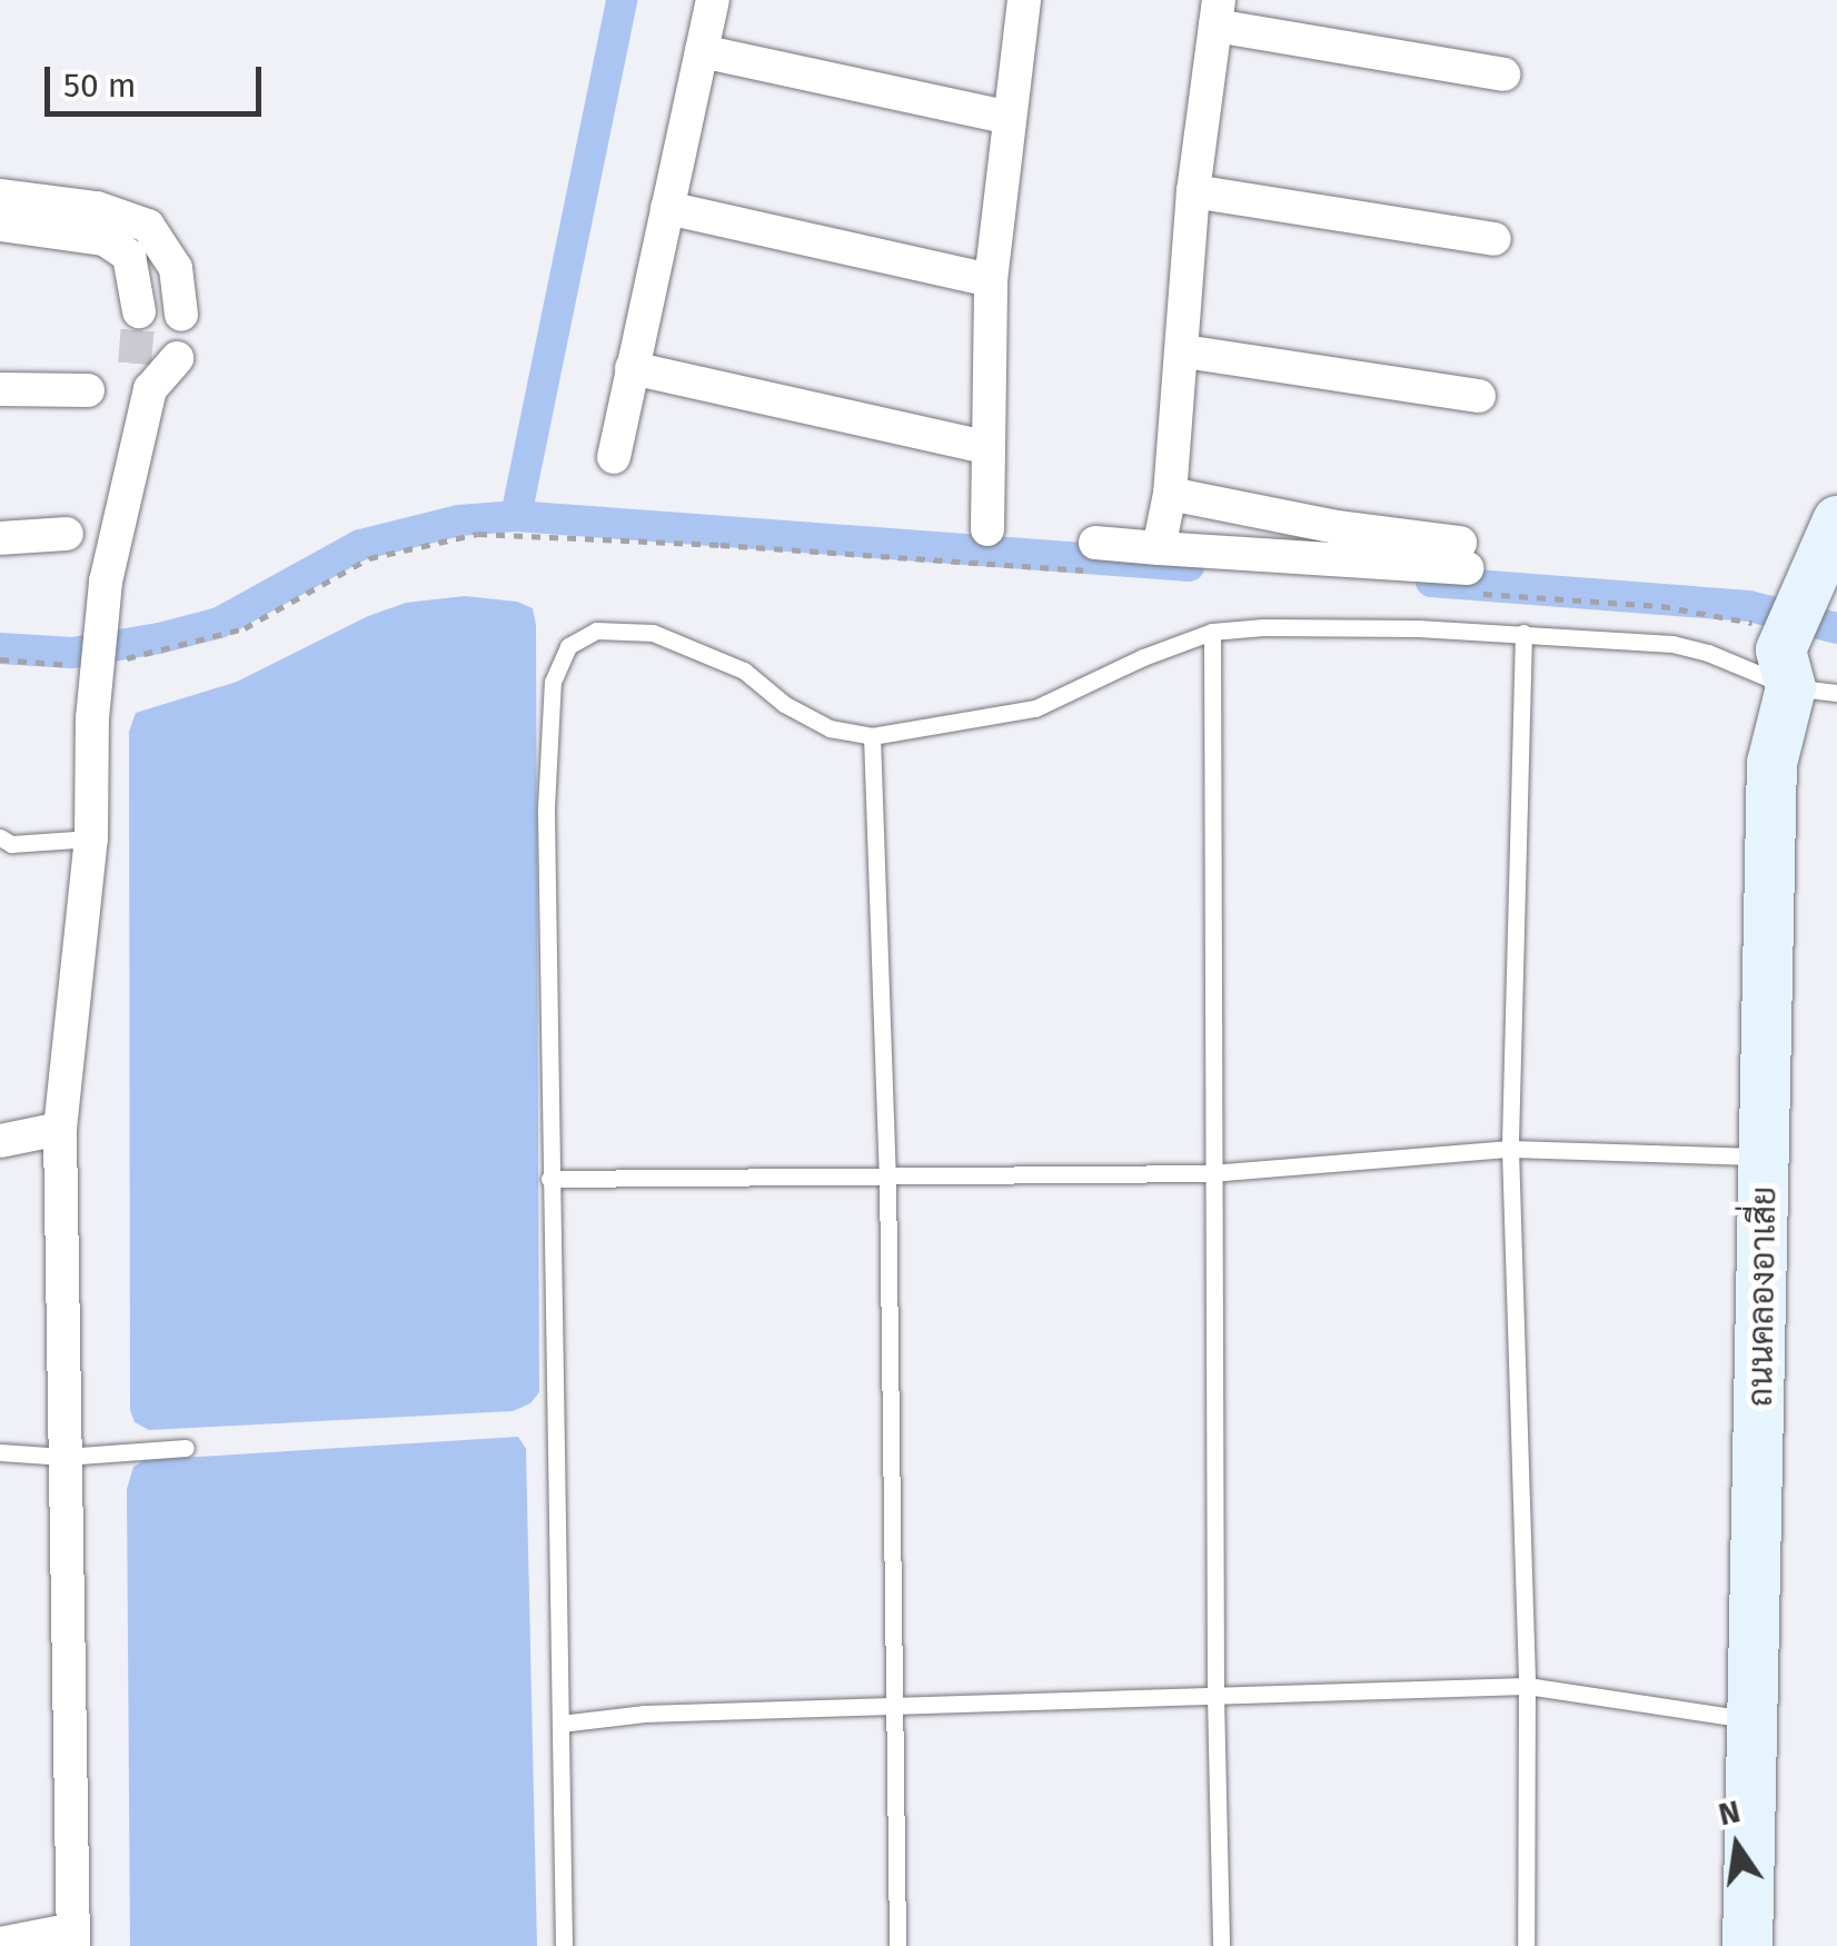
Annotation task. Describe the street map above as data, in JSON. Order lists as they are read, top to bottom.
{
  "streets": {
    "street": ["ถนนคลองอาเสี่ย"]
  },
  "scale_bar": "50 m",
  "north": "top"
}
